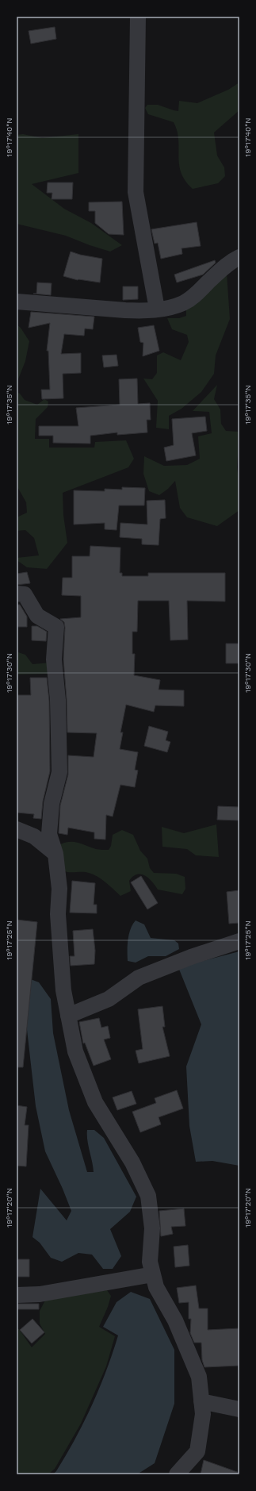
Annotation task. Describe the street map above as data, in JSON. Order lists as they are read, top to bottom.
{
  "coordinates": [
    "19°17'40\"N",
    "19°17'35\"N",
    "19°17'30\"N",
    "19°17'25\"N",
    "19°17'20\"N"
  ]
}
